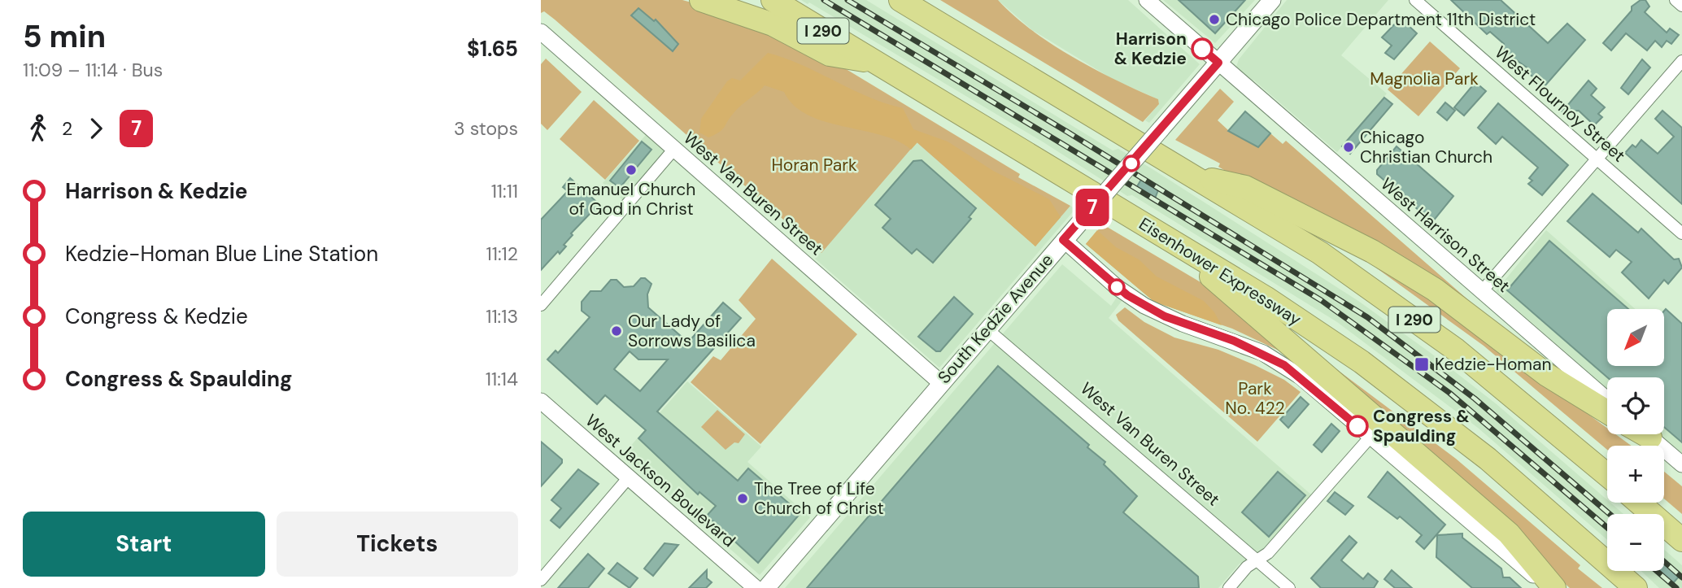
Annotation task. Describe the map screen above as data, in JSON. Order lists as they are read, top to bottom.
{
  "streets": {
    "highway": ["I 290", "Eisenhower Expressway"],
    "main road": ["South Kedzie Avenue"],
    "street": [
      "West Flournoy Street",
      "West Van Buren Street",
      "West Harrison Street",
      "West Jackson Boulevard"
    ]
  },
  "crossings": [
    ["West Van Buren Street", "South Kedzie Avenue"],
    ["West Harrison Street", "South Kedzie Avenue"]
  ],
  "parks": ["Magnolia Park", "Horan Park", "Park No. 422"],
  "places": {
    "other": [
      "Chicago Police Department 11th District",
      "Harrison & Kedzie",
      "Chicago Christian Church",
      "Emanuel Church of God in Christ",
      "Our Lady of Sorrows Basilica",
      "Congress & Spaulding",
      "The Tree of Life Church of Christ"
    ],
    "transit": ["Kedzie-Homan"]
  },
  "lines": ["bus line 7"],
  "north": "bottom left",
  "page": {
    "heading": ["5 min", "11:09 – 11:14 · Bus", "$1.65"],
    "on_map": "7",
    "legs": ["2", "7", "3 stops"],
    "list": [
      {
        "name": "Harrison & Kedzie",
        "value": "11:11"
      },
      {
        "name": "Kedzie-Homan Blue Line Station",
        "value": "11:12"
      },
      {
        "name": "Congress & Kedzie",
        "value": "11:13"
      },
      {
        "name": "Congress & Spaulding",
        "value": "11:14"
      }
    ],
    "map_buttons": ["+", "−"],
    "buttons": ["Start", "Tickets"]
  }
}
